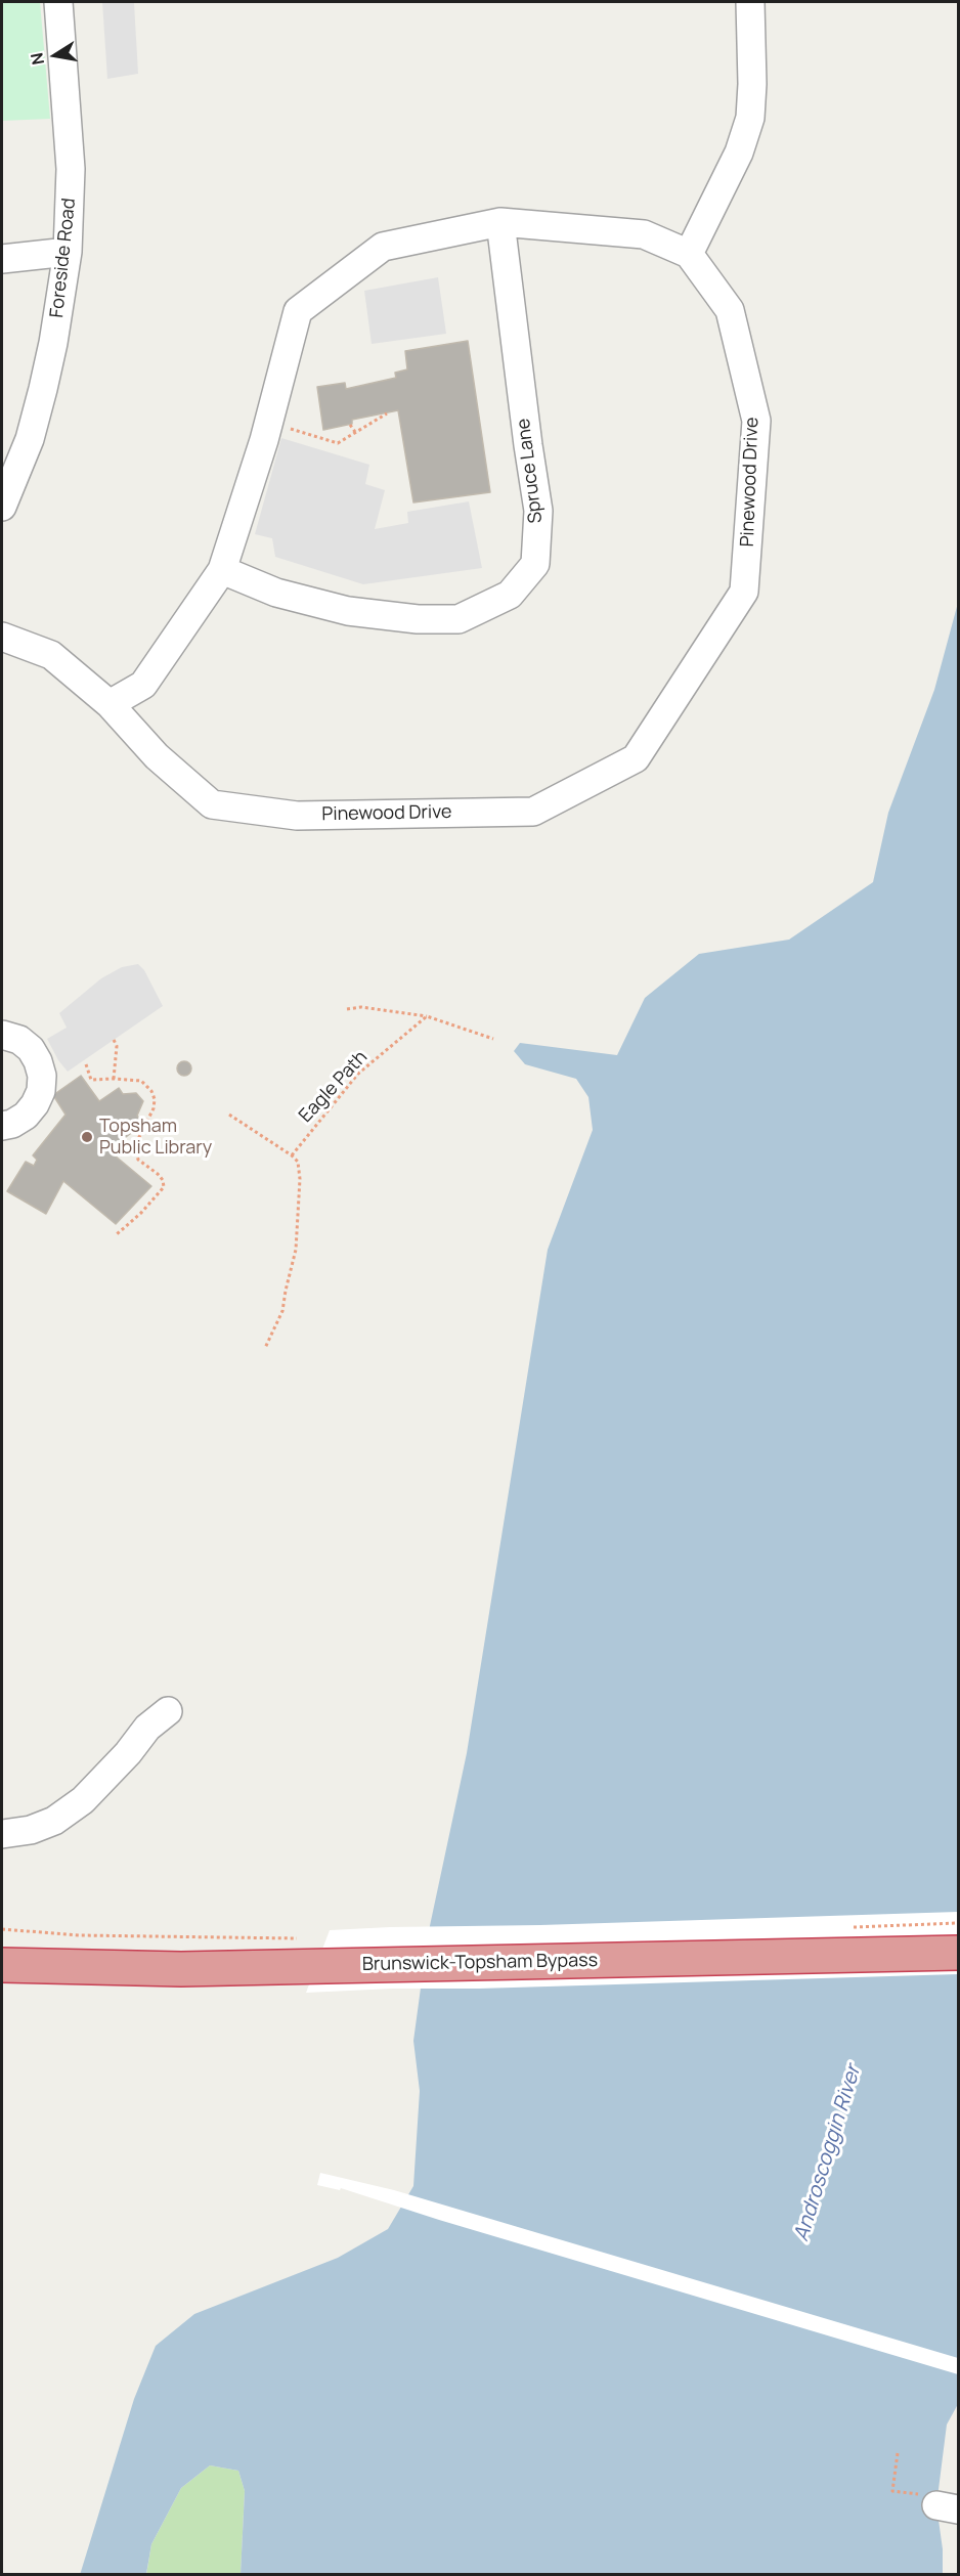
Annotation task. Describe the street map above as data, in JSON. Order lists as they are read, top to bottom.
{
  "streets": {
    "highway": ["Brunswick-Topsham Bypass"],
    "street": ["Foreside Road", "Spruce Lane", "Pinewood Drive"],
    "path": ["Eagle Path"]
  },
  "water": ["Androscoggin River"],
  "places": ["Topsham Public Library"],
  "north": "left"
}
